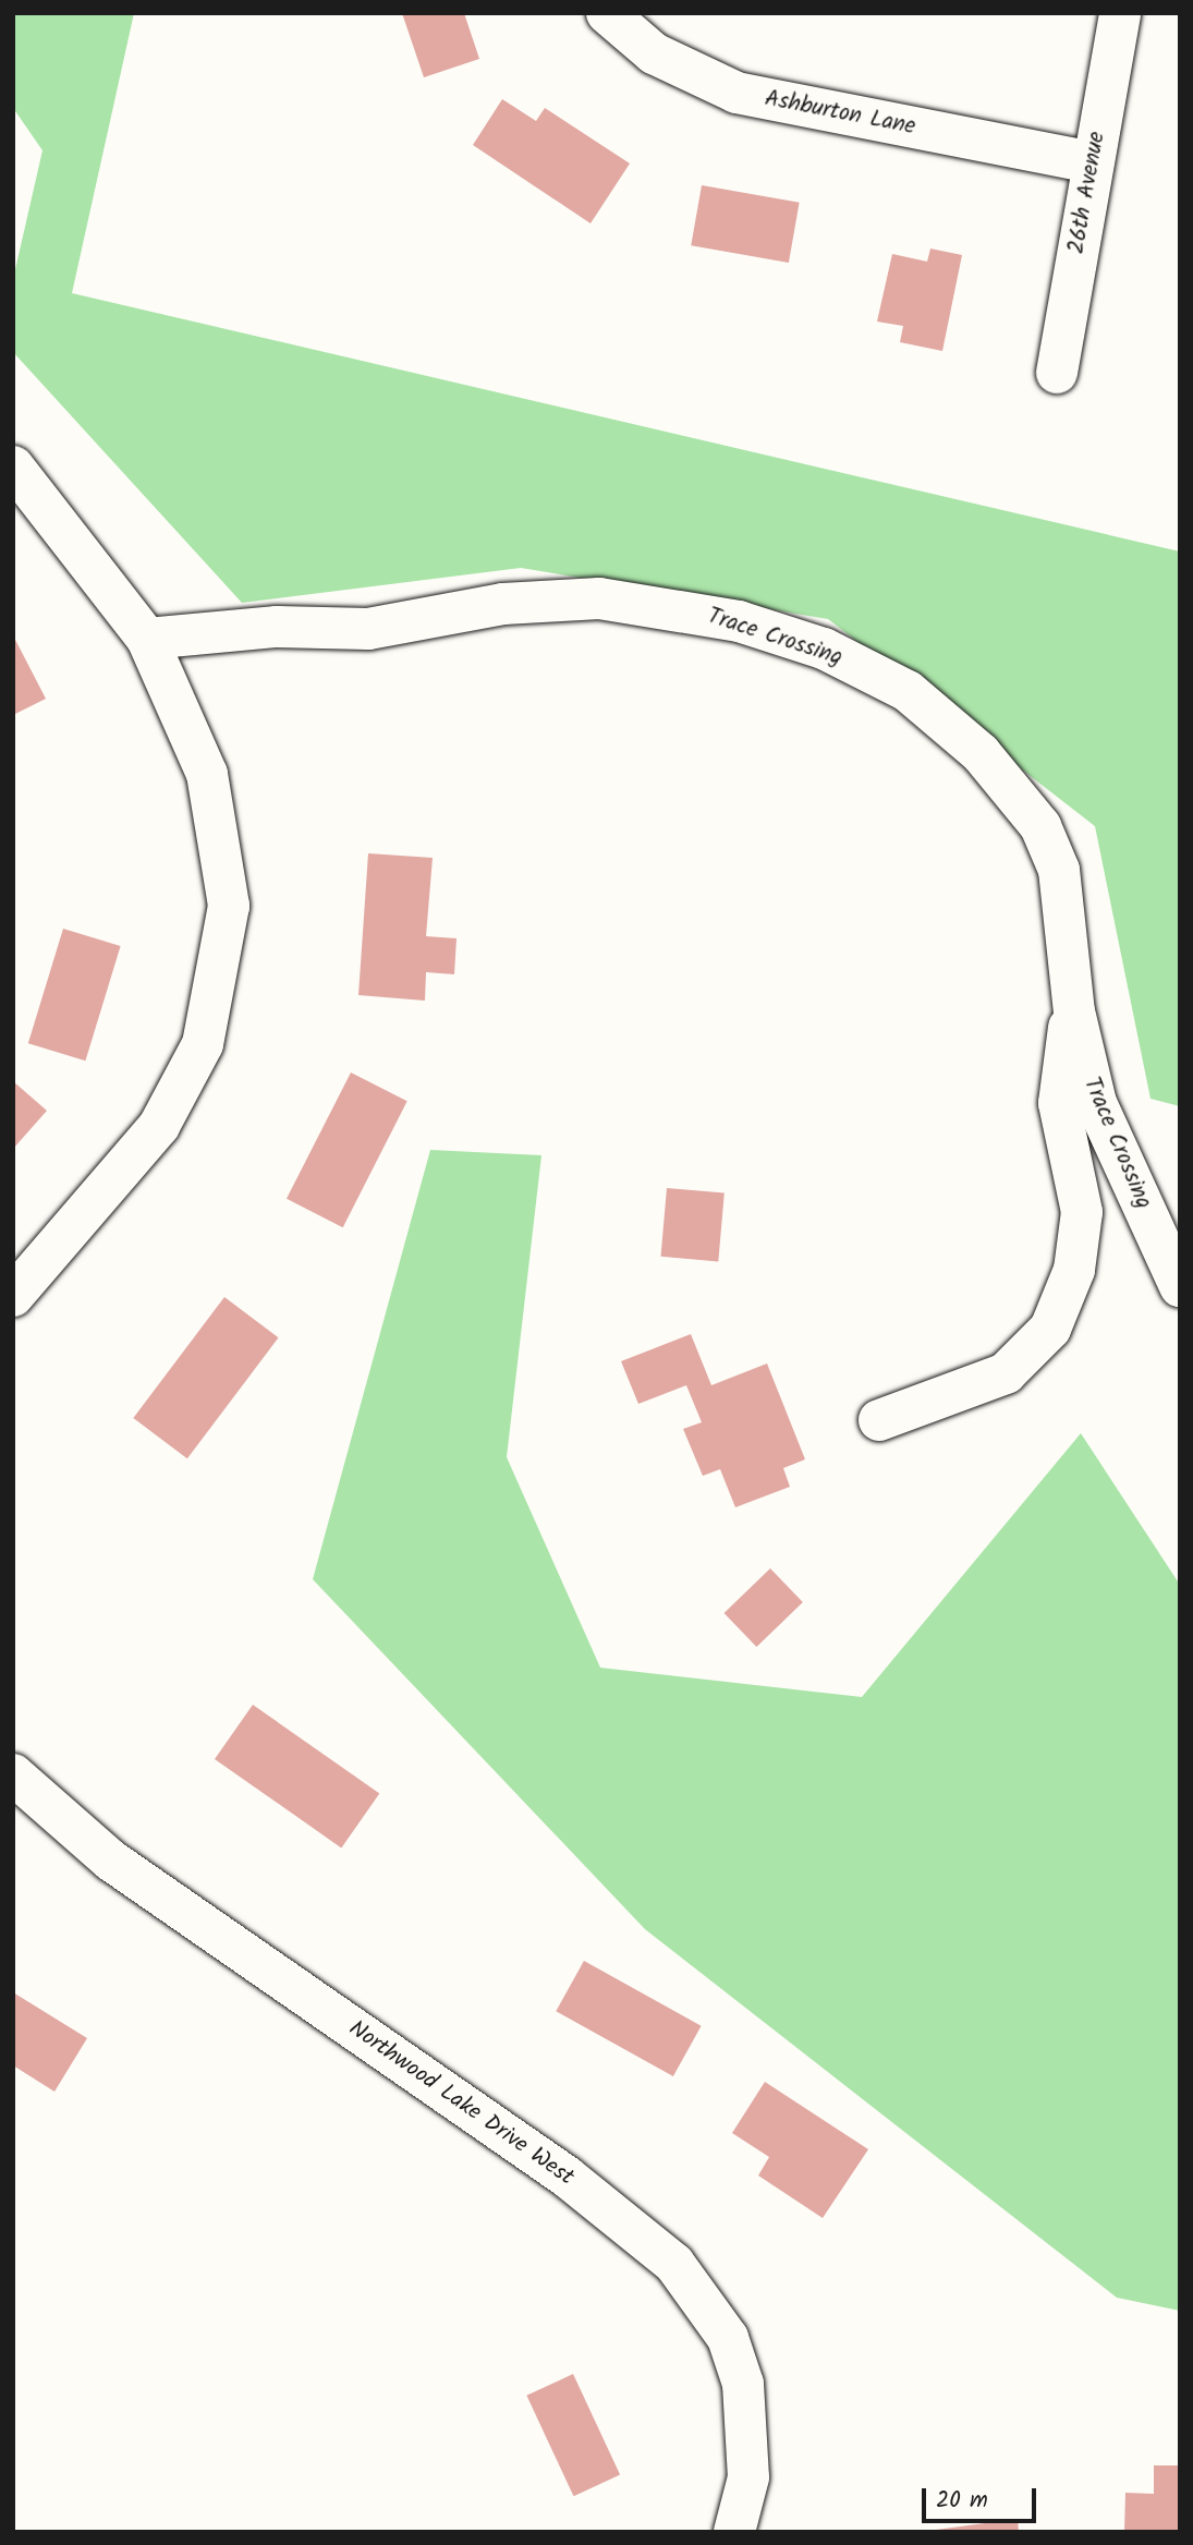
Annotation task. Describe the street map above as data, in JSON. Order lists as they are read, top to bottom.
{
  "streets": {
    "street": [
      "Ashburton Lane",
      "26th Avenue",
      "Trace Crossing",
      "Northwood Lake Drive West"
    ]
  },
  "crossings": [
    ["Ashburton Lane", "26th Avenue"]
  ],
  "scale_bar": "20 m"
}
